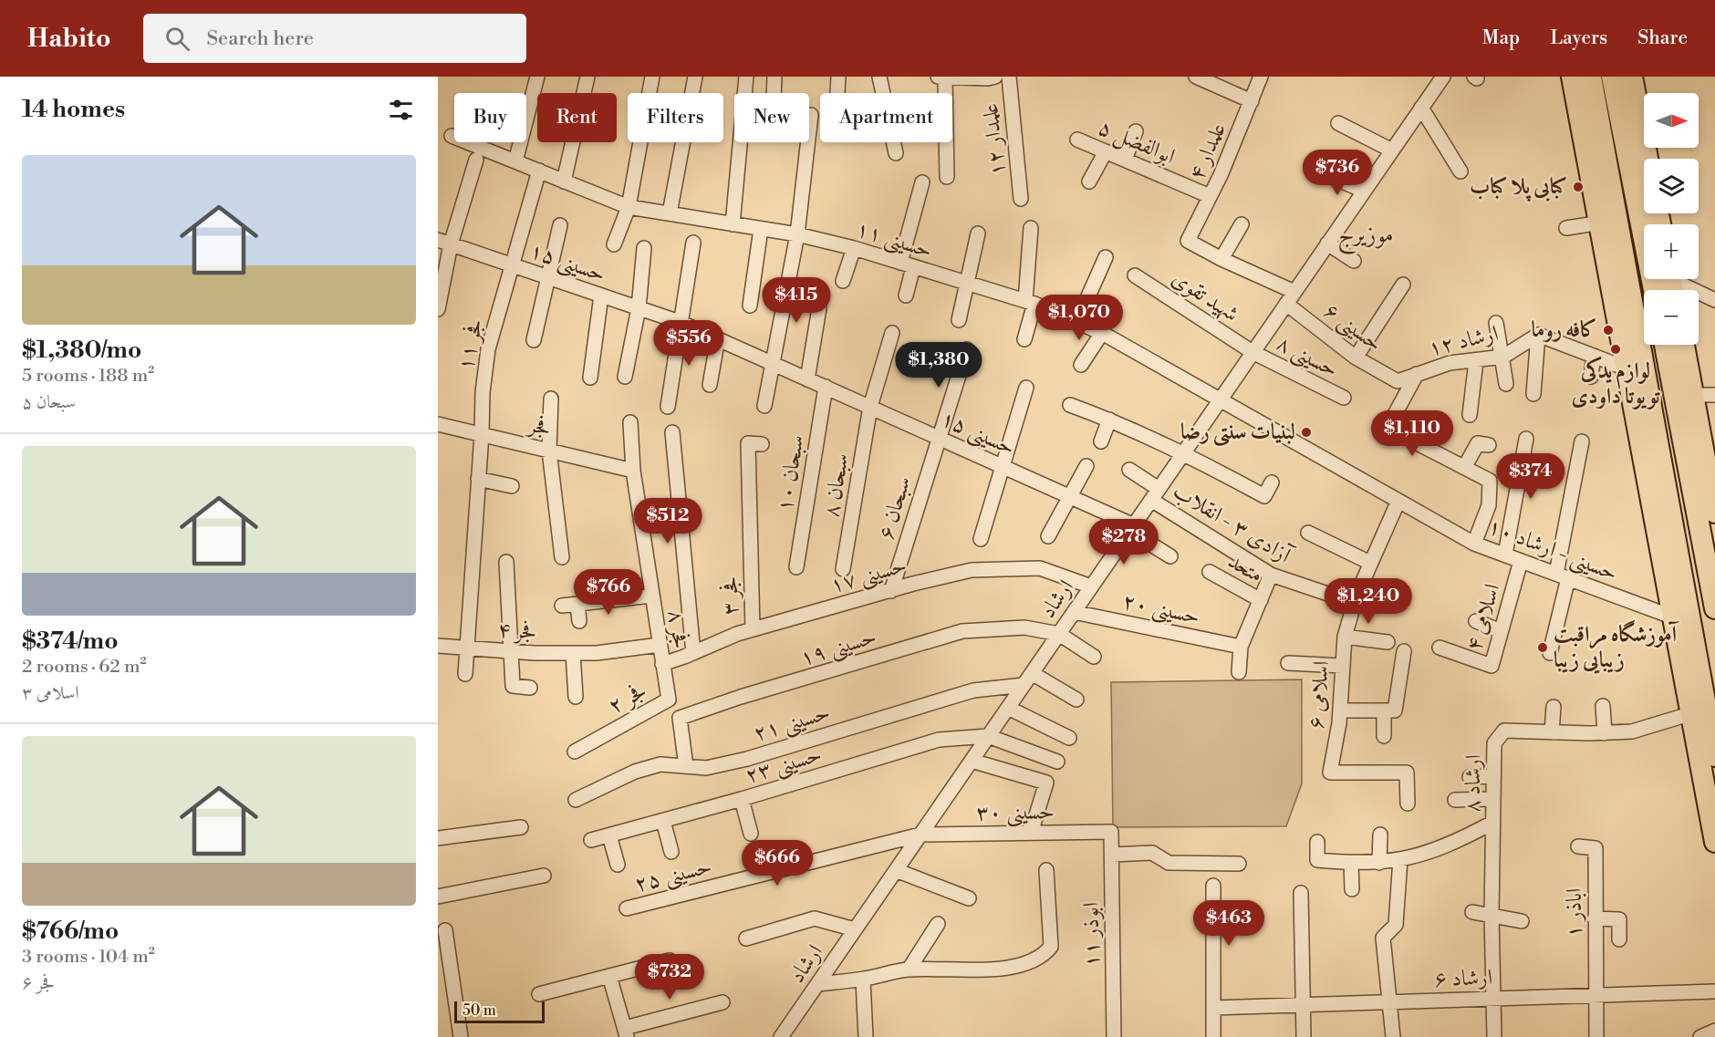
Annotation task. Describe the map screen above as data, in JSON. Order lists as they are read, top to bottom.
{
  "streets": {
    "street": [
      "علمدار ۱۲",
      "ابوالفضل ۵",
      "علمدار ۴",
      "حسینی ۱۱",
      "حسینی ۱۵",
      "شهید تقوی",
      "حسینی ۶",
      "ارشاد ۱۲",
      "فجر ۱۱",
      "حسینی ۸",
      "فجر",
      "سبحان ۱۰",
      "سبحان ۸",
      "سبحان ۶",
      "آزادی ۳ - انقلاب",
      "حسینی - ارشاد ۱۰",
      "متحد",
      "حسینی ۱۷",
      "فجر ۳",
      "ارشاد",
      "حسینی ۲۰",
      "اسلامی ۴",
      "فجر ۸",
      "فجر ۴",
      "حسینی ۱۹",
      "اسلامی ۶",
      "فجر ۲",
      "حسینی ۲۱",
      "حسینی ۲۳",
      "ارشاد ۸",
      "حسینی ۳۰",
      "حسینی ۲۵",
      "اباذر ۱",
      "ابوذر ۱۱",
      "ارشاد ۶"
    ]
  },
  "crossings": [
    ["ابوالفضل ۵", "علمدار ۴"],
    ["حسینی ۱۱", "فجر ۱۱"],
    ["حسینی ۱۱", "حسینی - ارشاد ۱۰"],
    ["حسینی ۱۱", "ارشاد"],
    ["حسینی ۱۵", "فجر ۱۱"],
    ["حسینی ۱۵", "سبحان ۱۰"],
    ["حسینی ۱۵", "سبحان ۸"],
    ["حسینی ۱۵", "سبحان ۶"],
    ["حسینی ۱۵", "ارشاد"],
    ["شهید تقوی", "حسینی ۸"],
    ["شهید تقوی", "ارشاد"],
    ["حسینی ۶", "ارشاد ۱۲"],
    ["حسینی ۶", "ارشاد"],
    ["فجر ۱۱", "فجر"],
    ["فجر ۱۱", "فجر ۴"],
    ["حسینی ۸", "ارشاد"],
    ["فجر", "فجر ۸"],
    ["سبحان ۶", "حسینی ۱۷"],
    ["آزادی ۳ - انقلاب", "ارشاد"],
    ["آزادی ۳ - انقلاب", "اسلامی ۶"],
    ["حسینی - ارشاد ۱۰", "ارشاد"],
    ["حسینی - ارشاد ۱۰", "اسلامی ۴"],
    ["حسینی - ارشاد ۱۰", "اسلامی ۶"],
    ["حسینی ۱۷", "فجر ۳"],
    ["حسینی ۱۷", "ارشاد"],
    ["حسینی ۱۷", "فجر ۸"],
    ["حسینی ۱۷", "فجر ۲"],
    ["ارشاد", "حسینی ۲۰"],
    ["ارشاد", "حسینی ۱۹"],
    ["ارشاد", "حسینی ۲۱"],
    ["ارشاد", "حسینی ۲۳"],
    ["ارشاد", "حسینی ۳۰"],
    ["ارشاد", "حسینی ۲۵"],
    ["فجر ۸", "فجر ۴"],
    ["فجر ۸", "فجر ۲"],
    ["حسینی ۱۹", "حسینی ۲۱"],
    ["ارشاد ۸", "ارشاد ۶"],
    ["حسینی ۳۰", "حسینی ۲۵"],
    ["حسینی ۳۰", "ابوذر ۱۱"],
    ["اباذر ۱", "ارشاد ۶"]
  ],
  "districts": ["موزیرج"],
  "places": [
    "کبابی پلا کباب",
    "کافه روما",
    "لوازم یدکی تویوتا داودی",
    "لبنیات سنتی رضا",
    "آموزشگاه مراقبت زیبایی زیبا"
  ],
  "scale_bar": "50 m",
  "north": "right",
  "page": {
    "header": "Habito",
    "search": "Search here",
    "nav": ["Map", "Layers", "Share"],
    "heading": "14 homes",
    "map_buttons": ["+", "−"],
    "chip": [
      "Buy",
      "Rent",
      "Filters",
      "New",
      "Apartment"
    ],
    "list": [
      {
        "name": "$1,380/mo",
        "note": "5 rooms · 188 m² · سبحان ۵"
      },
      {
        "name": "$374/mo",
        "note": "2 rooms · 62 m² · اسلامی ۳"
      },
      {
        "name": "$766/mo",
        "note": "3 rooms · 104 m² · فجر ۶"
      }
    ],
    "price": [
      "$736",
      "$415",
      "$1,070",
      "$556",
      "$1,380",
      "$1,110",
      "$374",
      "$512",
      "$278",
      "$766",
      "$1,240",
      "$666",
      "$463",
      "$732"
    ],
    "scale": "50 m"
  }
}
